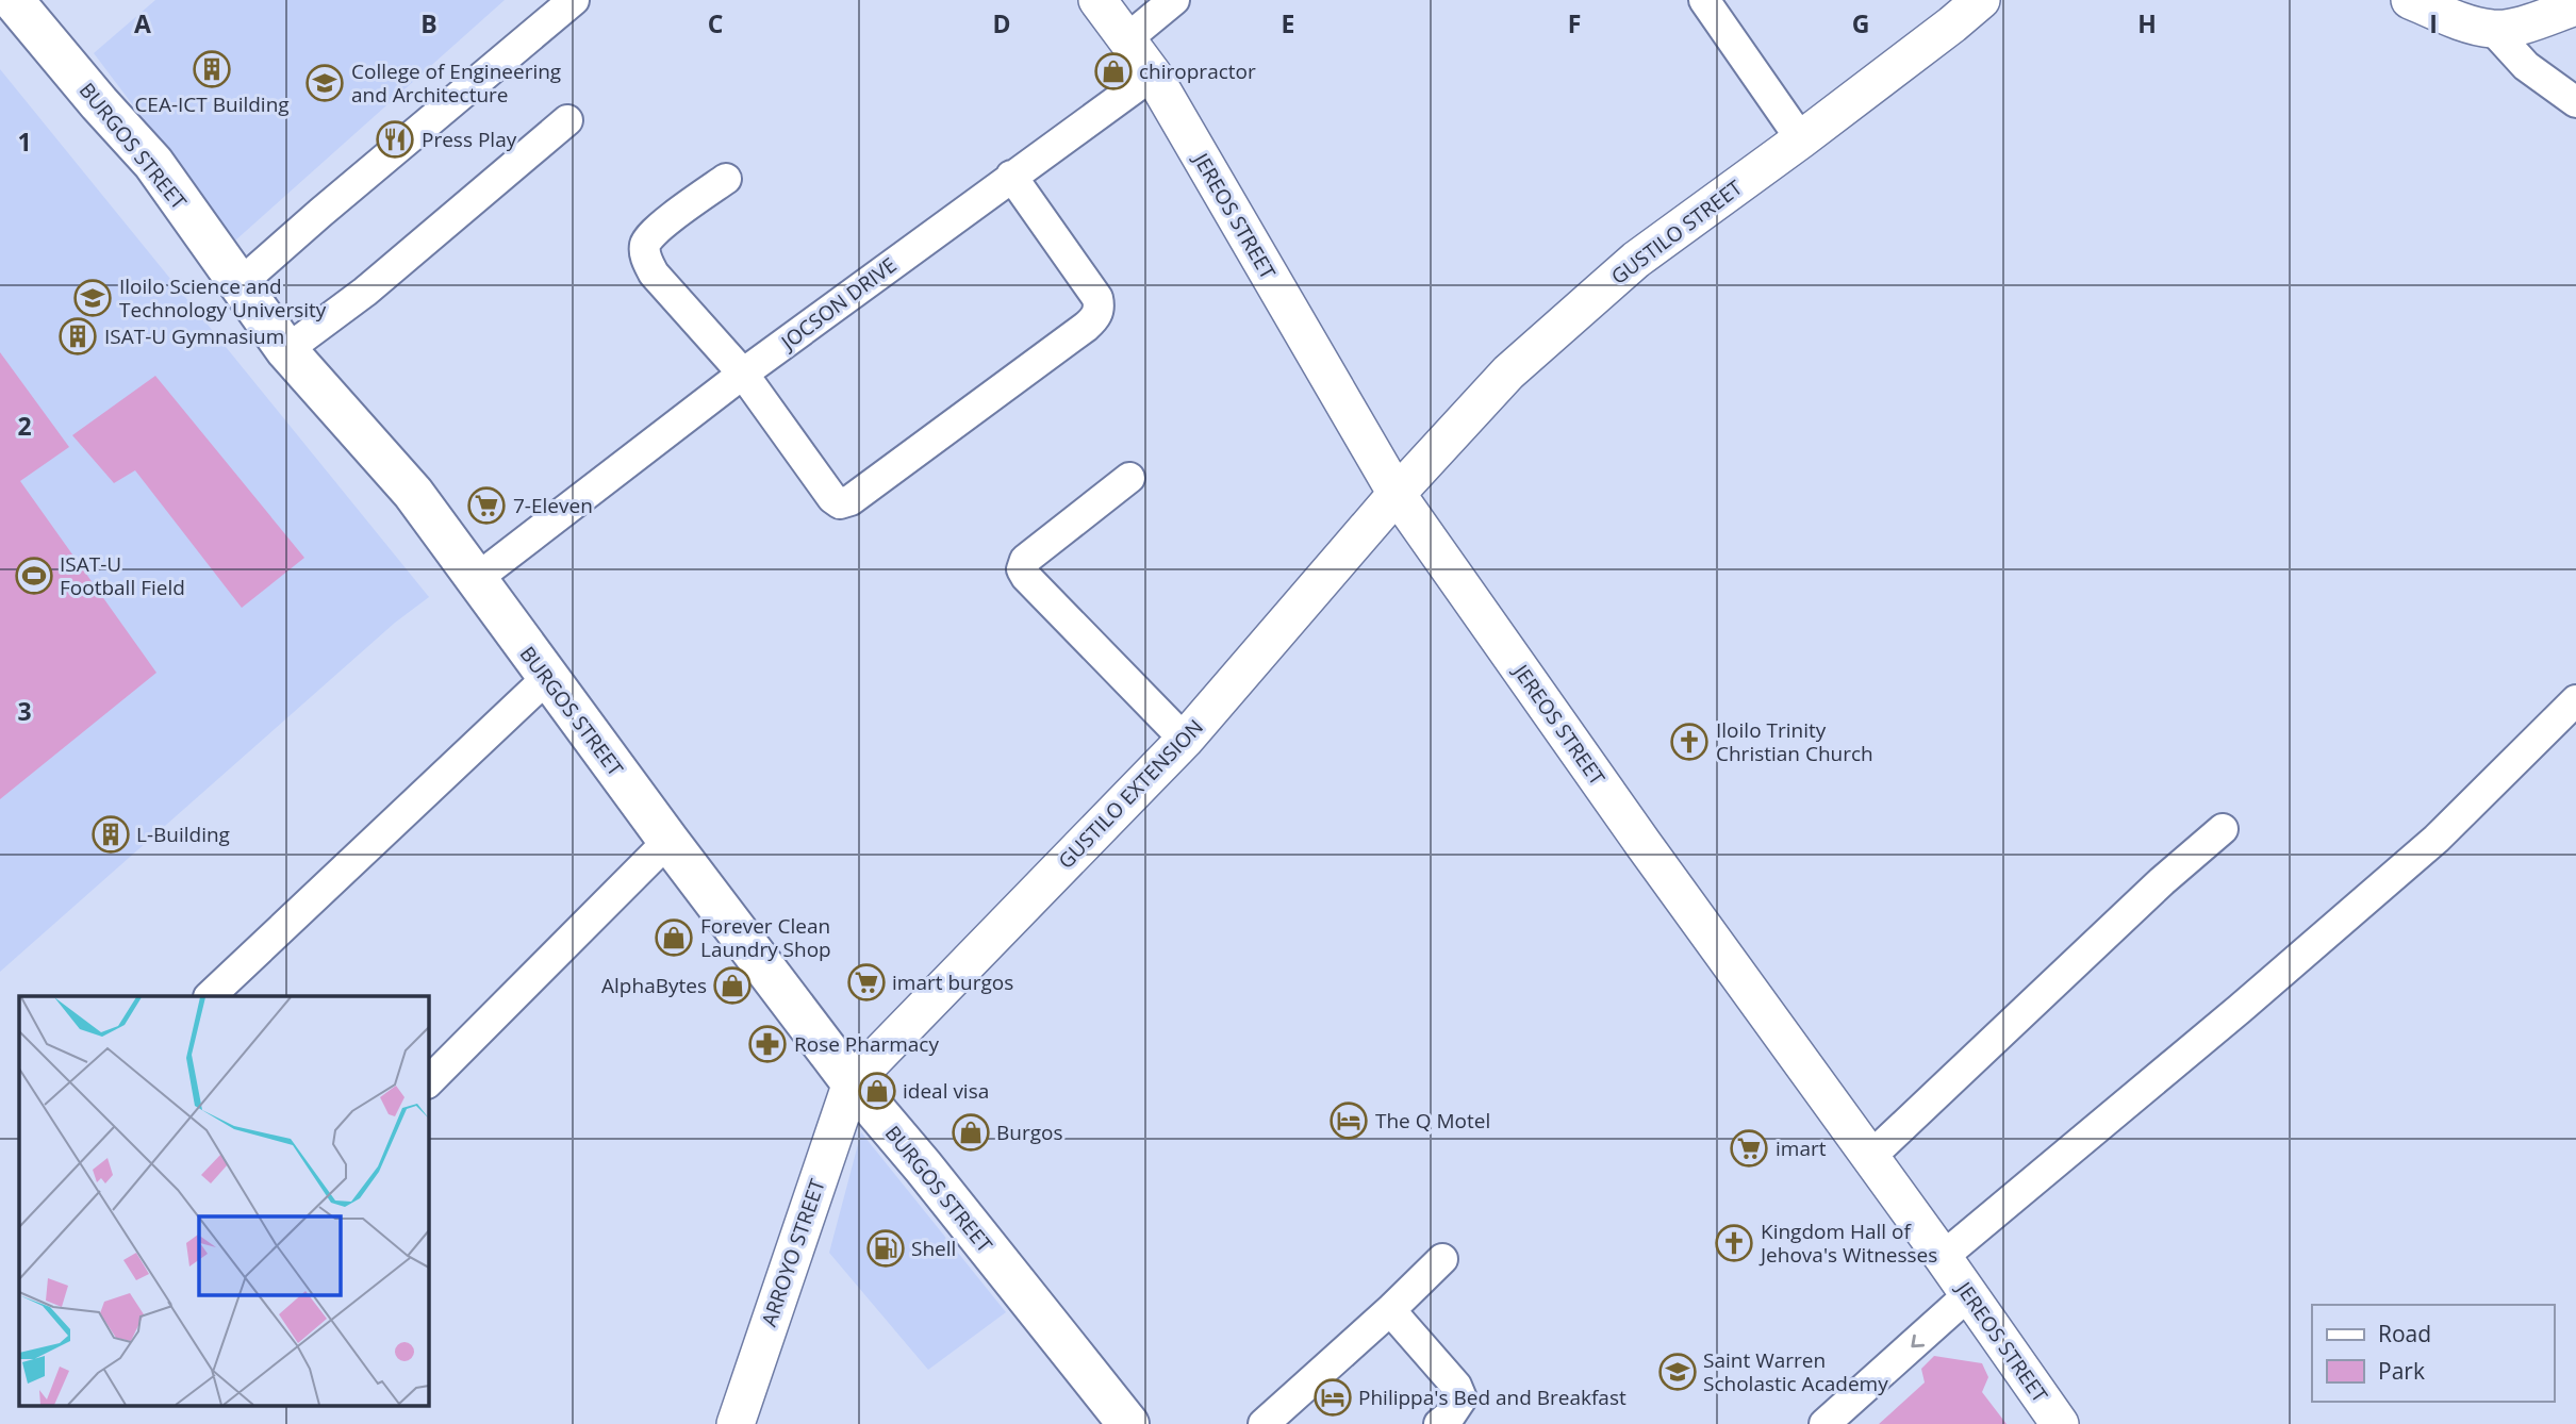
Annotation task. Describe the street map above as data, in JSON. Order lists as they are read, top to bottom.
{
  "streets": {
    "main road": ["BURGOS STREET"],
    "street": [
      "JEREOS STREET",
      "GUSTILO STREET",
      "JOCSON DRIVE",
      "GUSTILO EXTENSION",
      "ARROYO STREET"
    ]
  },
  "crossings": [
    ["BURGOS STREET", "JOCSON DRIVE"],
    ["BURGOS STREET", "GUSTILO EXTENSION"],
    ["BURGOS STREET", "ARROYO STREET"],
    ["JEREOS STREET", "GUSTILO STREET"],
    ["JEREOS STREET", "JOCSON DRIVE"],
    ["JEREOS STREET", "GUSTILO EXTENSION"],
    ["GUSTILO STREET", "GUSTILO EXTENSION"],
    ["GUSTILO EXTENSION", "ARROYO STREET"]
  ],
  "places": {
    "building": ["CEA-ICT Building", "ISAT-U Gymnasium", "L-Building"],
    "shop": [
      "chiropractor",
      "Forever Clean Laundry Shop",
      "AlphaBytes",
      "ideal visa",
      "Burgos"
    ],
    "school or university": ["College of Engineering and Architecture", "Iloilo Science and Technology University", "Saint Warren Scholastic Academy"],
    "restaurant": ["Press Play"],
    "supermarket": ["7-Eleven", "imart burgos", "imart"],
    "sports": ["ISAT-U Football Field"],
    "church": ["Iloilo Trinity Christian Church", "Kingdom Hall of Jehova's Witnesses"],
    "pharmacy": ["Rose Pharmacy"],
    "hotel": ["The Q Motel", "Philippa's Bed and Breakfast"],
    "fuel station": ["Shell"]
  },
  "legend": ["Road", "Park"],
  "grid": {
    "columns": [
      "A",
      "B",
      "C",
      "D",
      "E",
      "F",
      "G",
      "H",
      "I"
    ],
    "rows": ["1", "2", "3"]
  }
}
